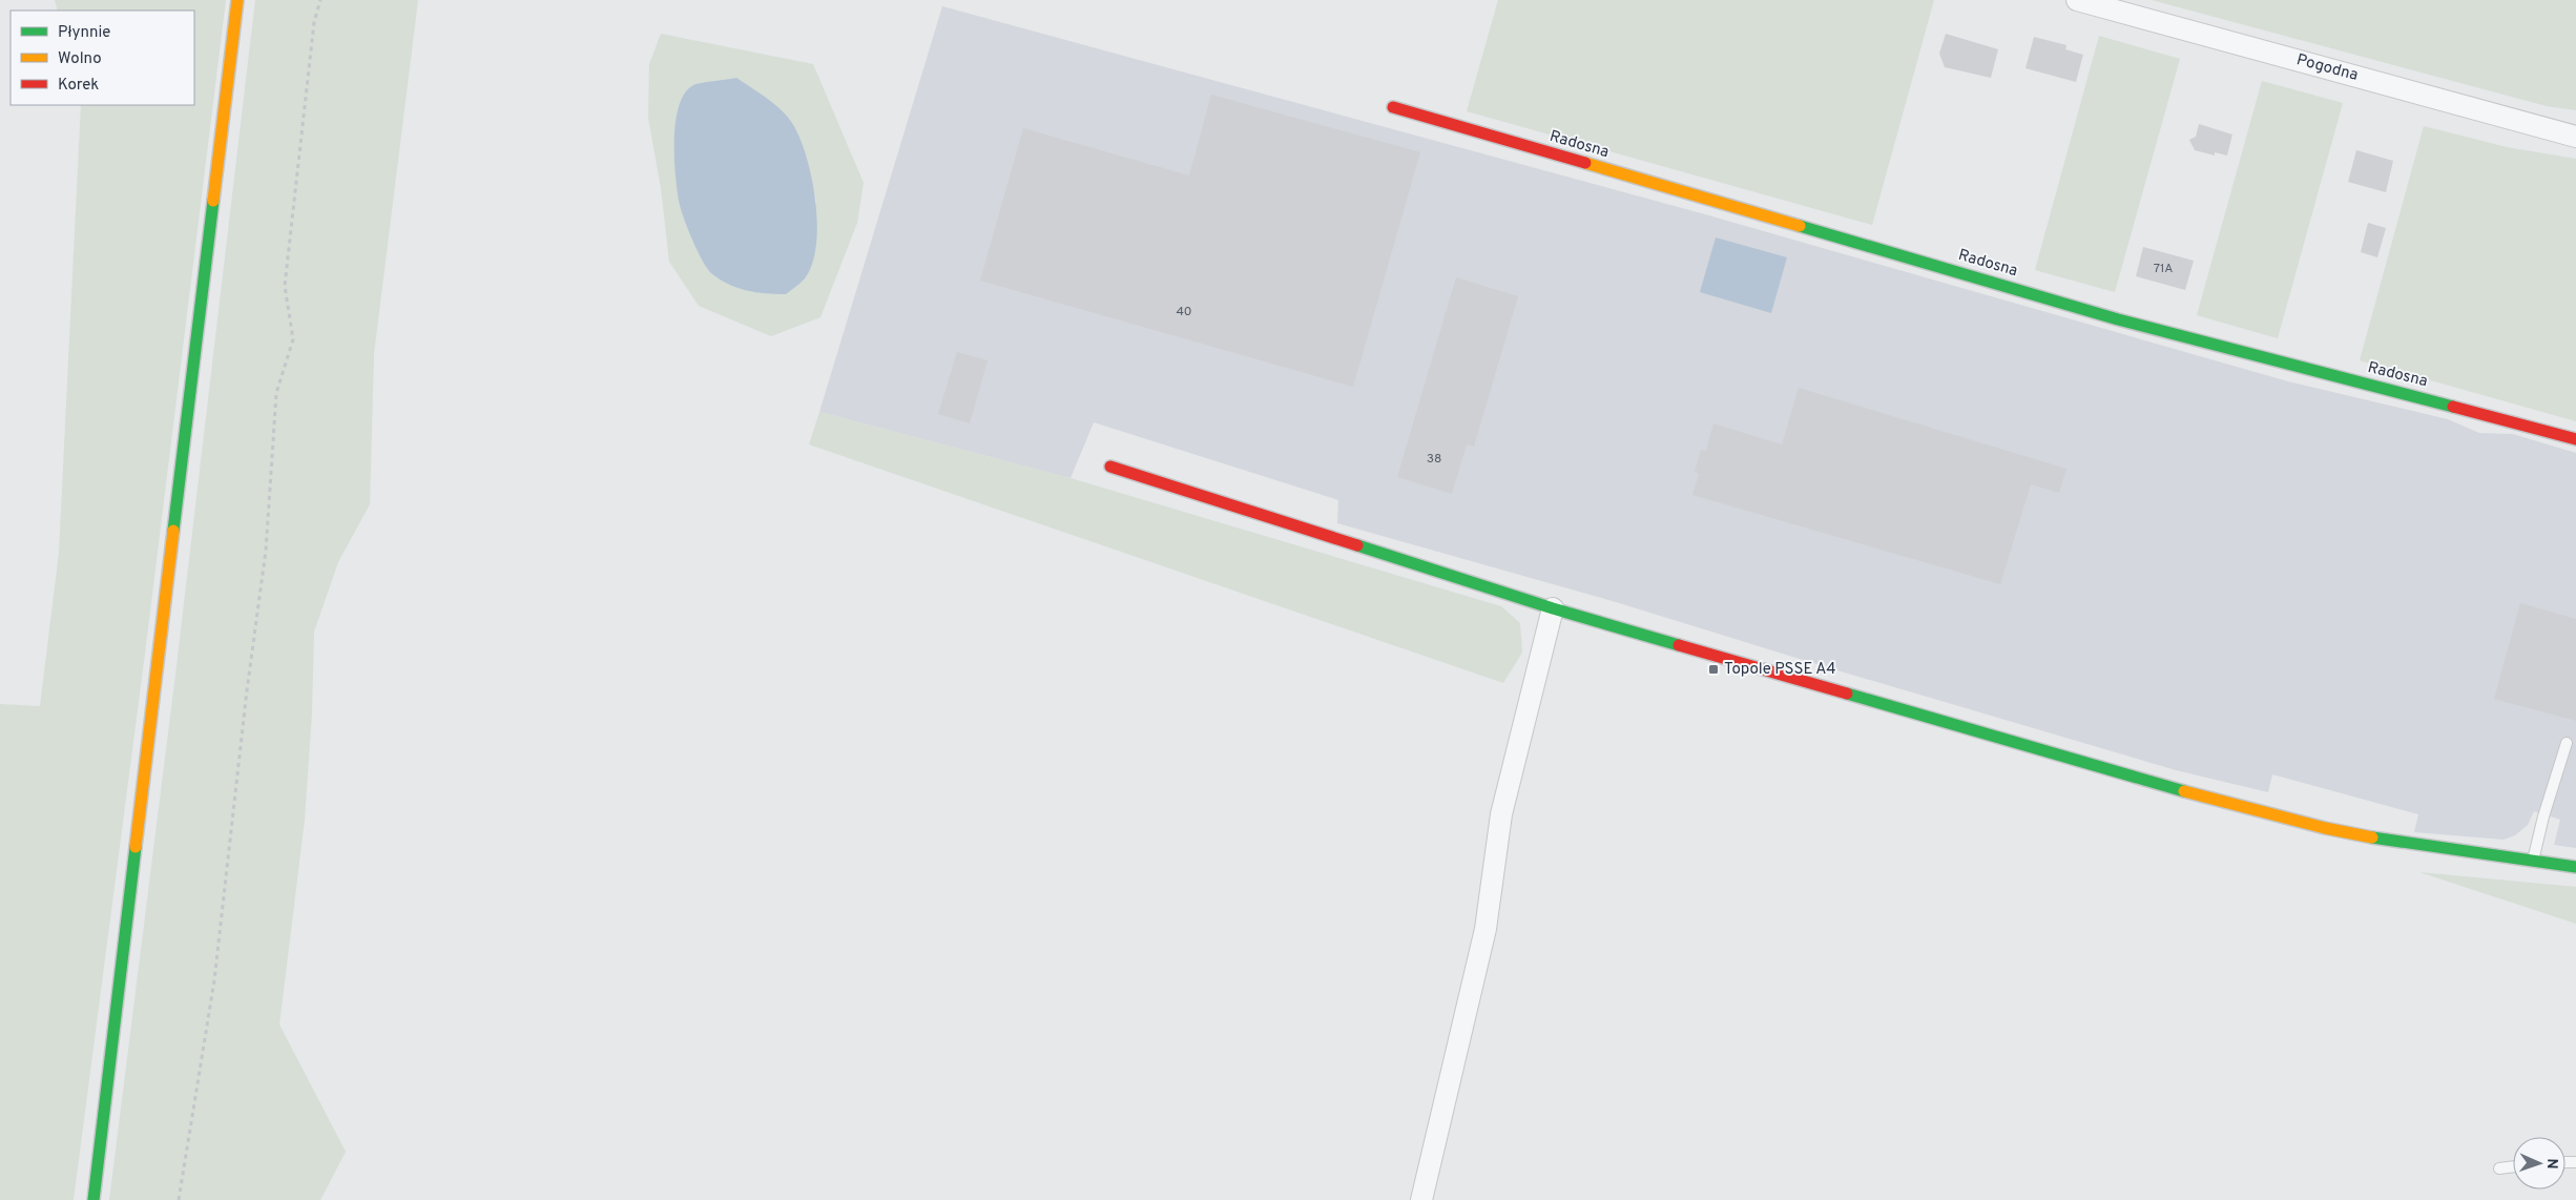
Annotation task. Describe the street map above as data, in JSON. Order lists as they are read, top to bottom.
{
  "streets": {
    "street": ["Pogodna", "Radosna"]
  },
  "places": {
    "transit": ["Topole PSSE A4"]
  },
  "house_numbers": ["71A", "40", "38"],
  "legend": ["Płynnie", "Wolno", "Korek"],
  "north": "right"
}
